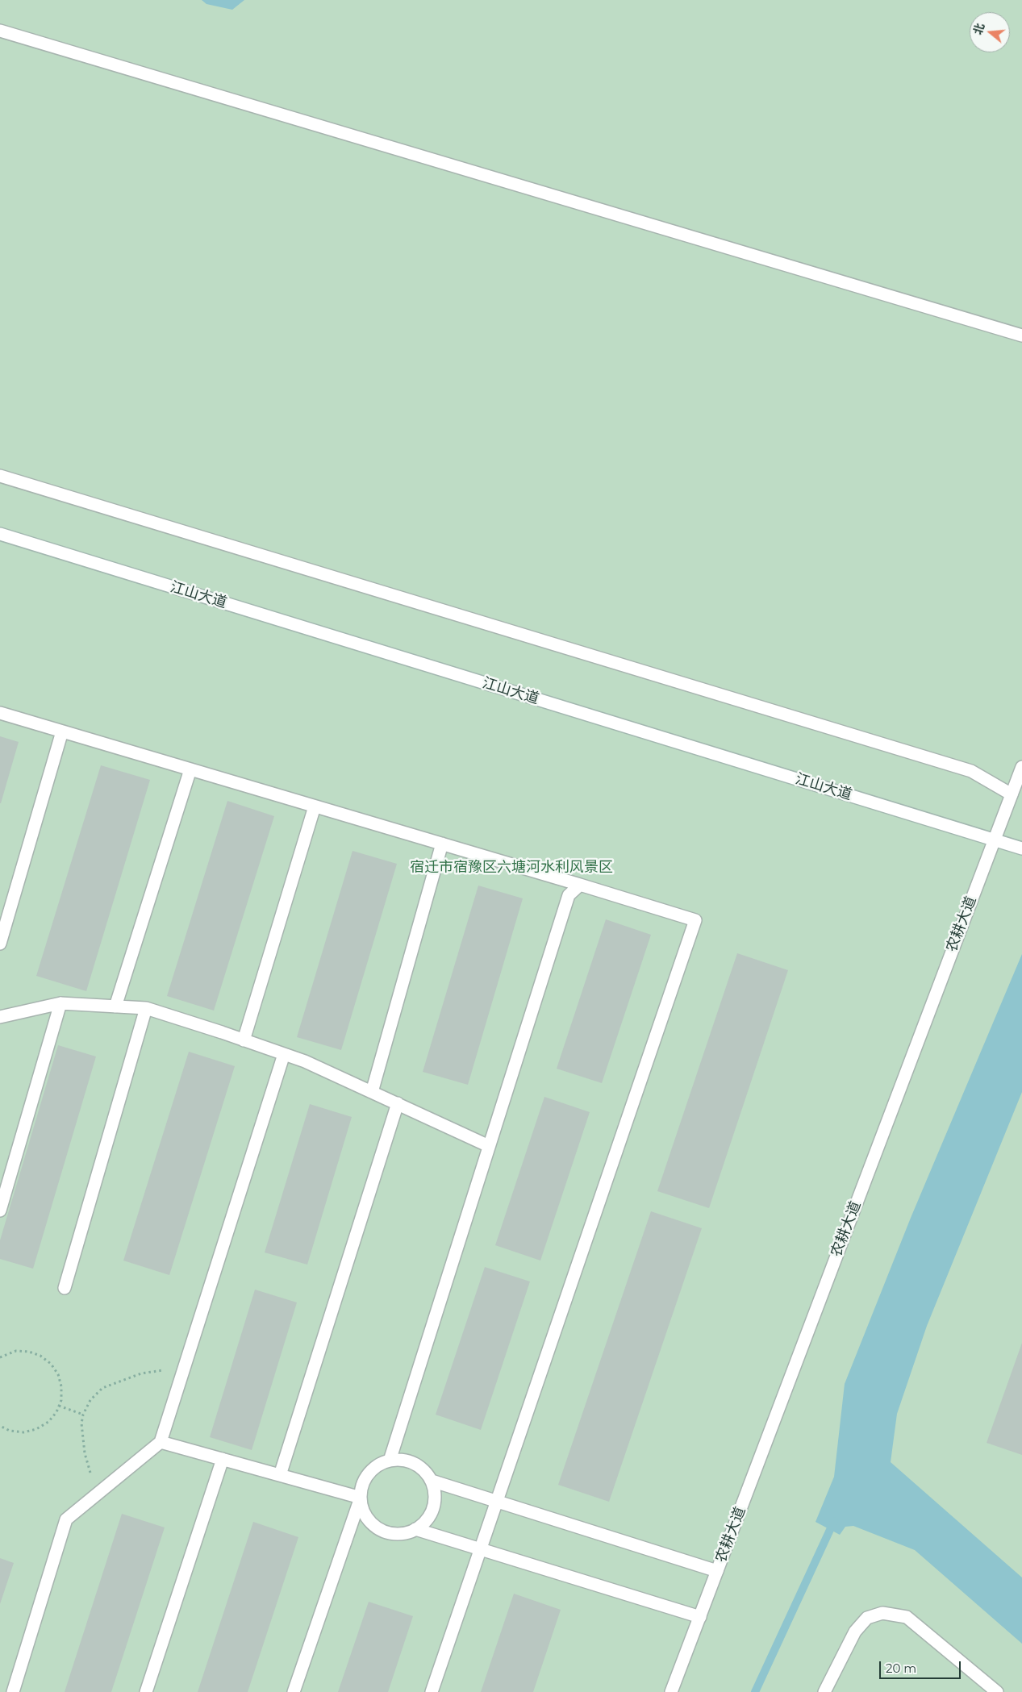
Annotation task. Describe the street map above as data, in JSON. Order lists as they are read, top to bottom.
{
  "streets": {
    "street": ["江山大道", "农耕大道"]
  },
  "crossings": [
    ["江山大道", "农耕大道"]
  ],
  "parks": ["宿迁市宿豫区六塘河水利风景区"],
  "scale_bar": "20 m",
  "north": "left"
}
